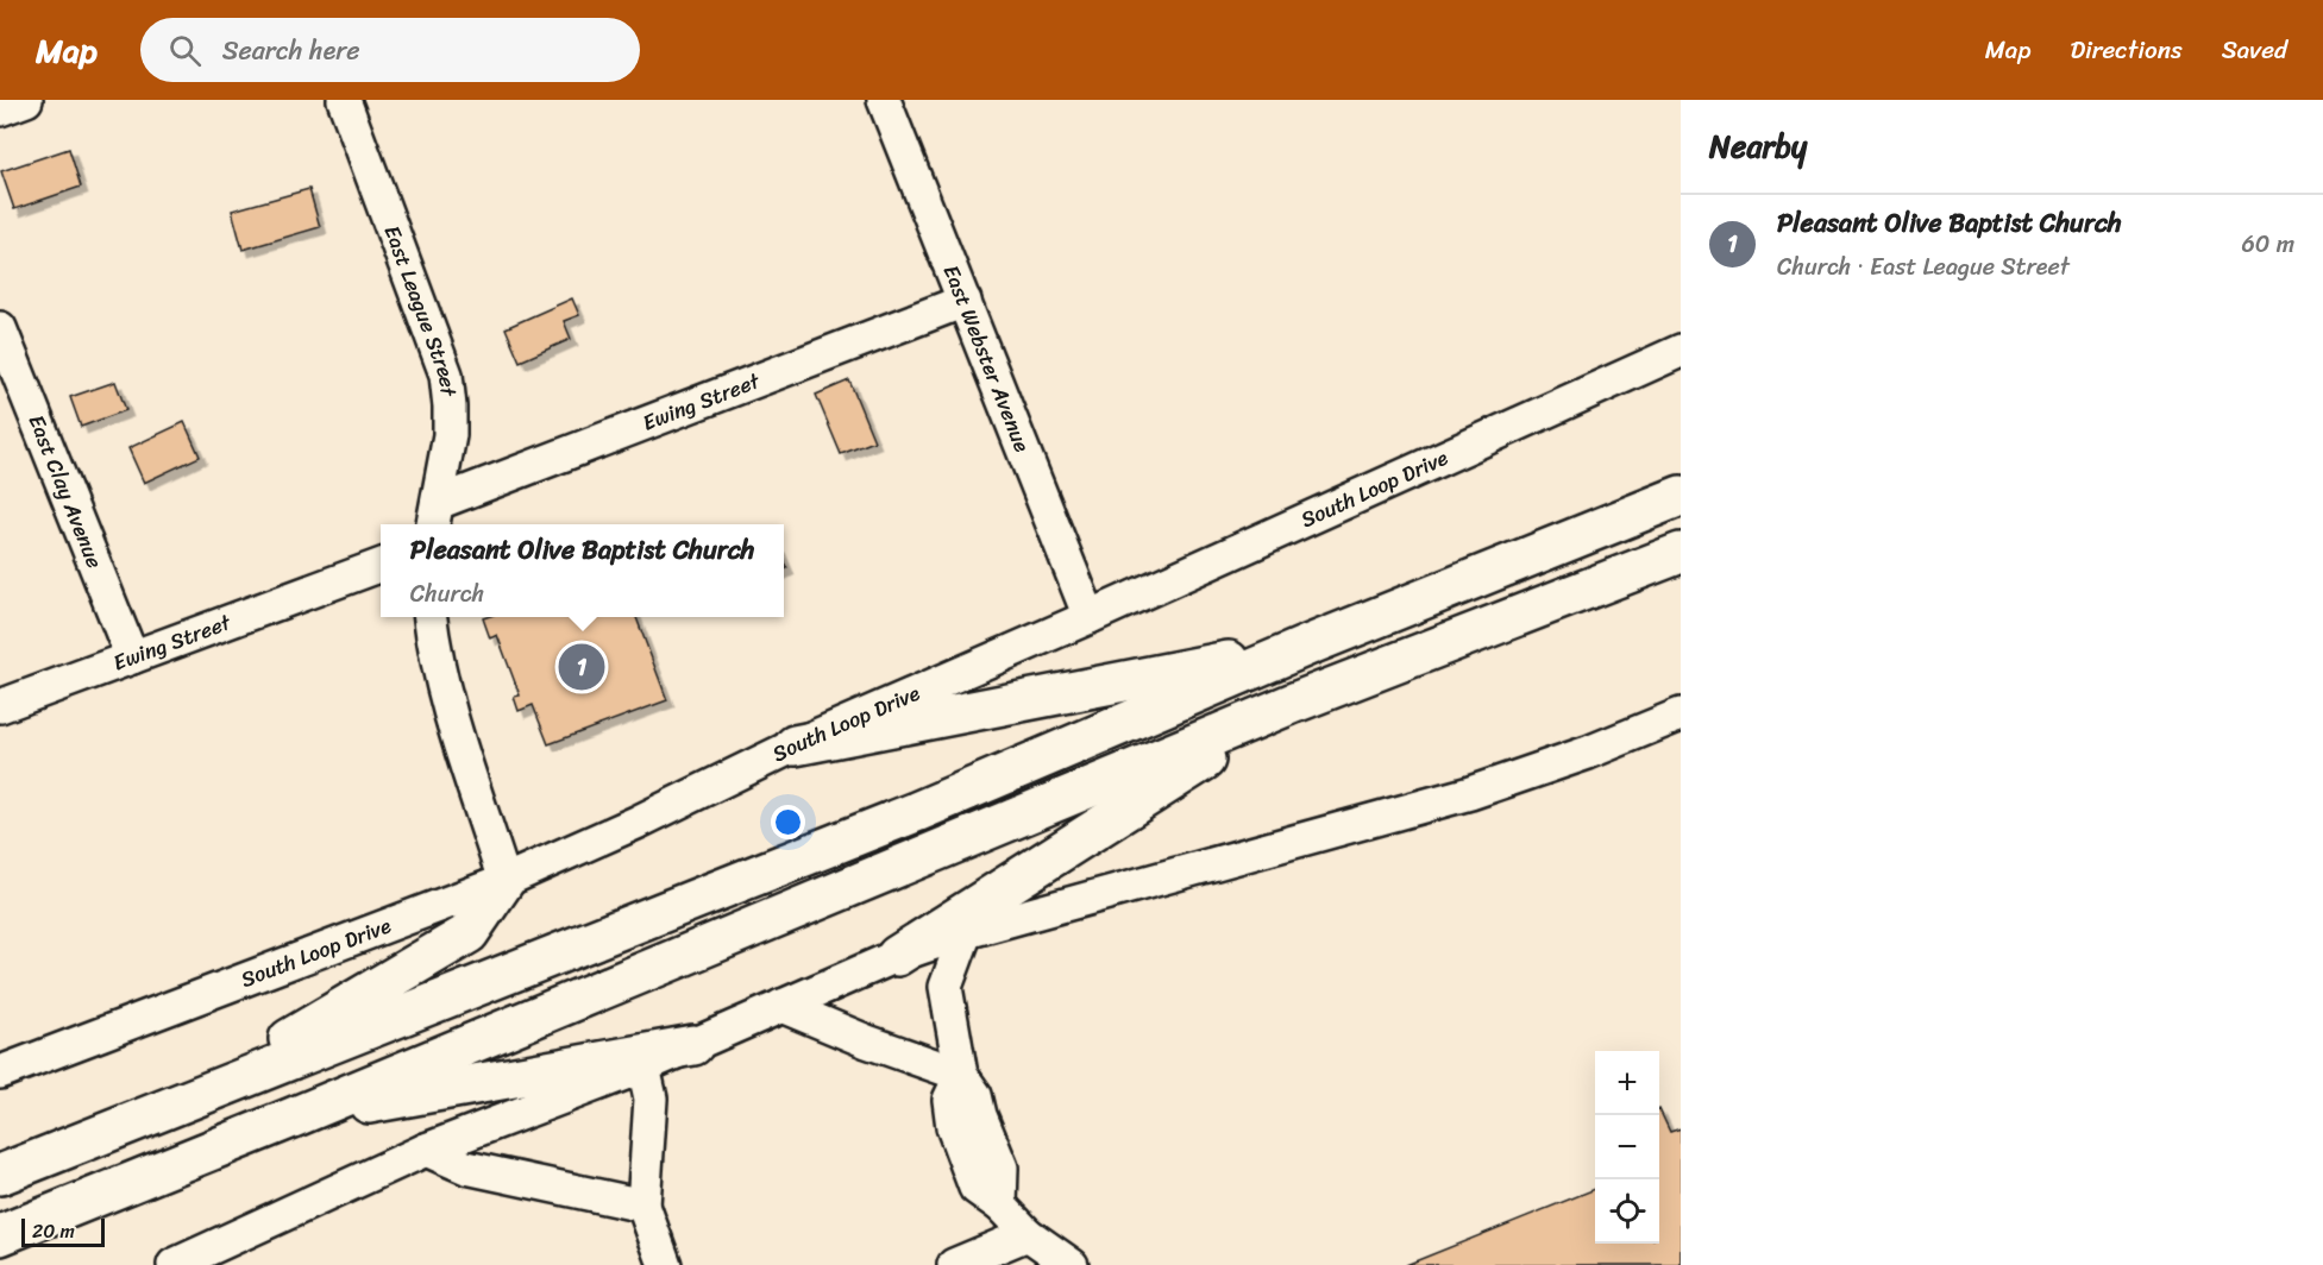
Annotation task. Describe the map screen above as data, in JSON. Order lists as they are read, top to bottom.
{
  "streets": {
    "street": [
      "East League Street",
      "East Webster Avenue",
      "Ewing Street",
      "South Loop Drive",
      "East Clay Avenue"
    ]
  },
  "crossings": [
    ["East League Street", "Ewing Street"],
    ["East Webster Avenue", "Ewing Street"],
    ["East Webster Avenue", "South Loop Drive"],
    ["Ewing Street", "East Clay Avenue"]
  ],
  "scale_bar": "20 m",
  "page": {
    "header": "Map",
    "search": "Search here",
    "nav": ["Map", "Directions", "Saved"],
    "heading": "Nearby",
    "list": [
      {
        "mark": "1",
        "name": "Pleasant Olive Baptist Church",
        "note": "Church · East League Street",
        "value": "60 m"
      }
    ],
    "popup": ["Pleasant Olive Baptist Church", "Church"],
    "pins": "1",
    "map_buttons": ["+", "−"],
    "scale": "20 m"
  }
}
